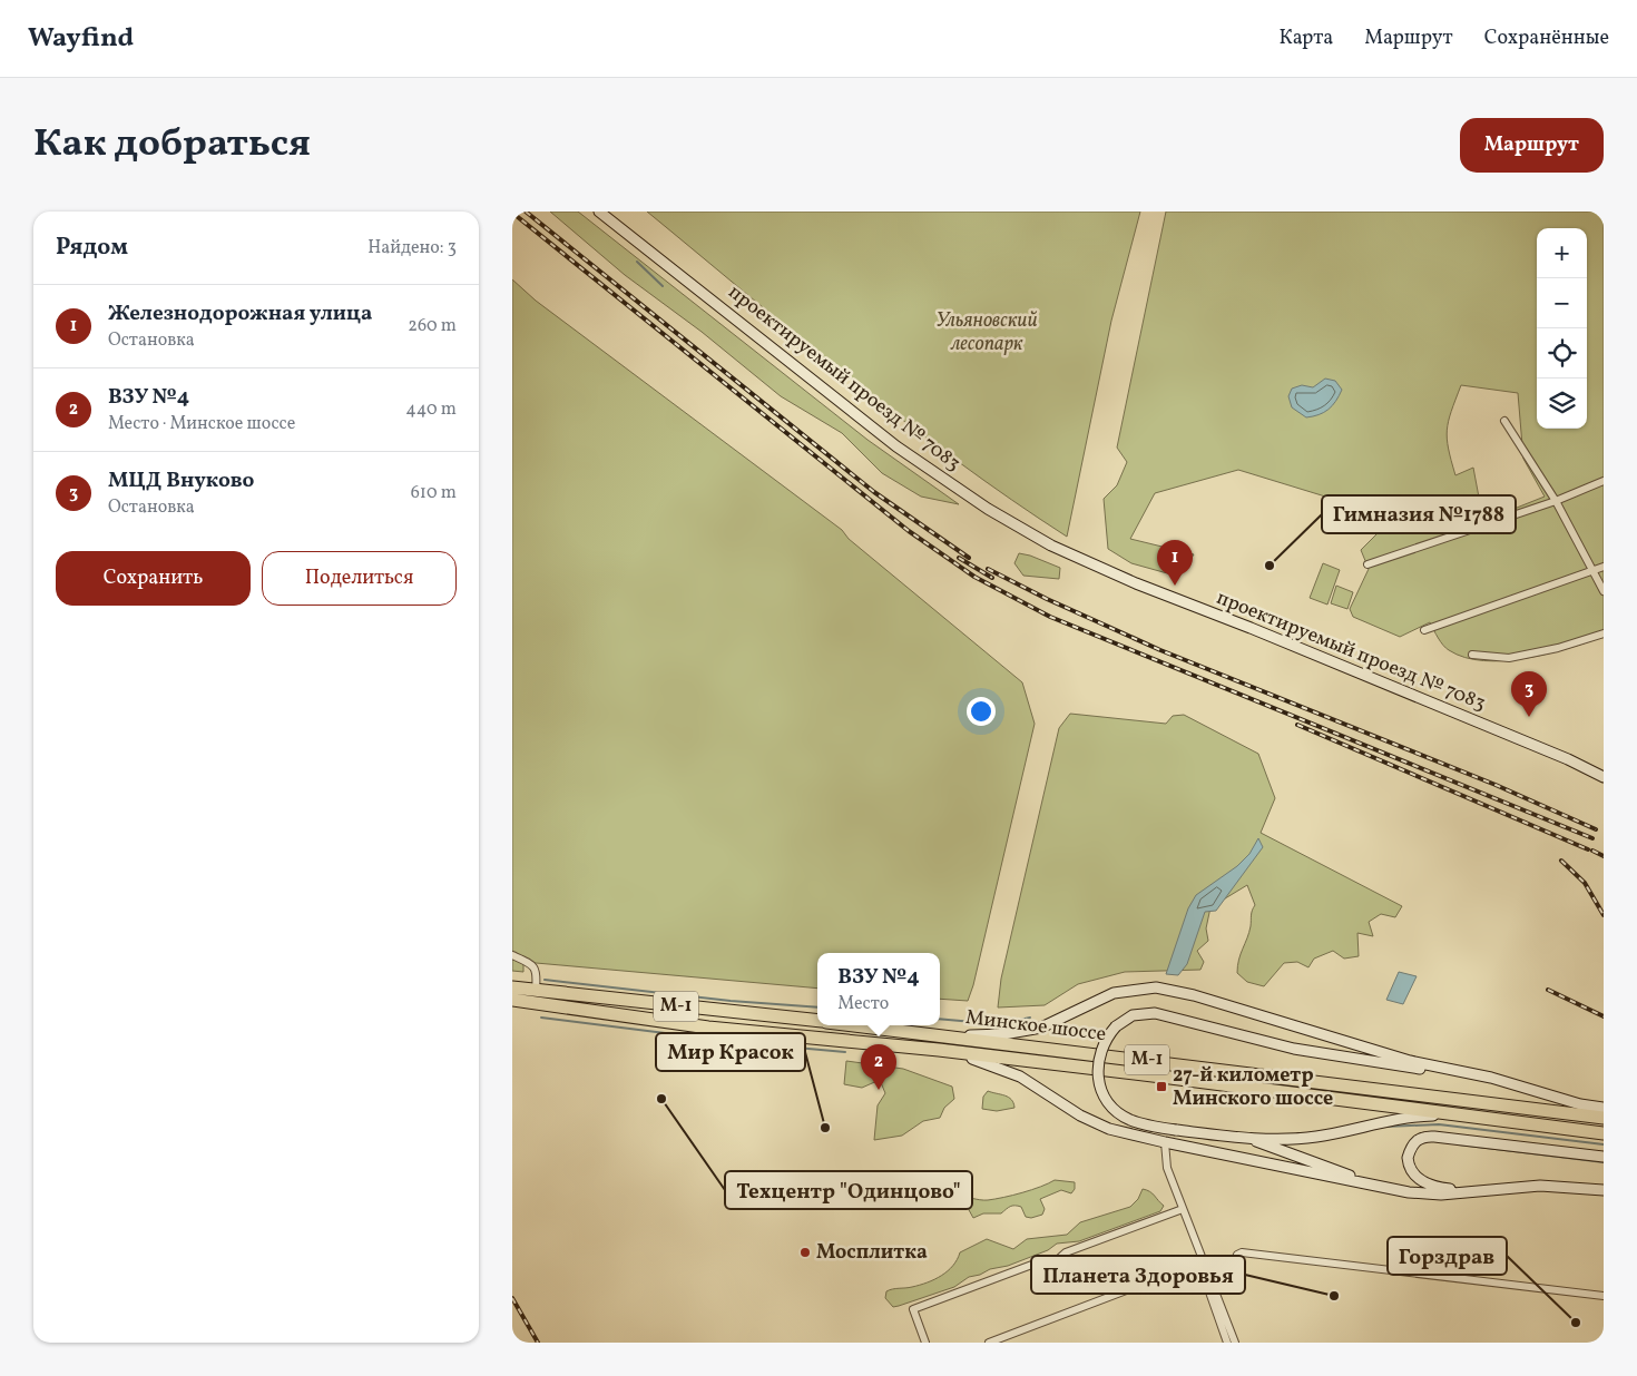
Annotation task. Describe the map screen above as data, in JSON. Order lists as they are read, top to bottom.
{
  "streets": {
    "highway": ["М-1", "Минское шоссе"],
    "main road": ["проектируемый проезд № 7083"]
  },
  "crossings": [
    ["М-1", "Минское шоссе"]
  ],
  "parks": ["Ульяновский лесопарк"],
  "places": {
    "other": [
      "Гимназия №1788",
      "Техцентр \"Одинцово\"",
      "Мир Красок",
      "Мосплитка",
      "Планета Здоровья",
      "Горздрав"
    ],
    "transit": ["27-й километр Минского шоссе"]
  },
  "page": {
    "header": "Wayfind",
    "nav": ["Карта", "Маршрут", "Сохранённые"],
    "title": "Как добраться",
    "buttons": [
      "Маршрут",
      ["Сохранить", "Поделиться"]
    ],
    "heading": ["Рядом", "Найдено: 3"],
    "map_buttons": ["+", "−"],
    "list": [
      {
        "mark": "1",
        "name": "Железнодорожная улица",
        "note": "Остановка",
        "value": "260 m"
      },
      {
        "mark": "2",
        "name": "ВЗУ №4",
        "note": "Место · Минское шоссе",
        "value": "440 m"
      },
      {
        "mark": "3",
        "name": "МЦД Внуково",
        "note": "Остановка",
        "value": "610 m"
      }
    ],
    "pins": ["1", "3", "2"],
    "popup": ["ВЗУ №4", "Место"]
  }
}
